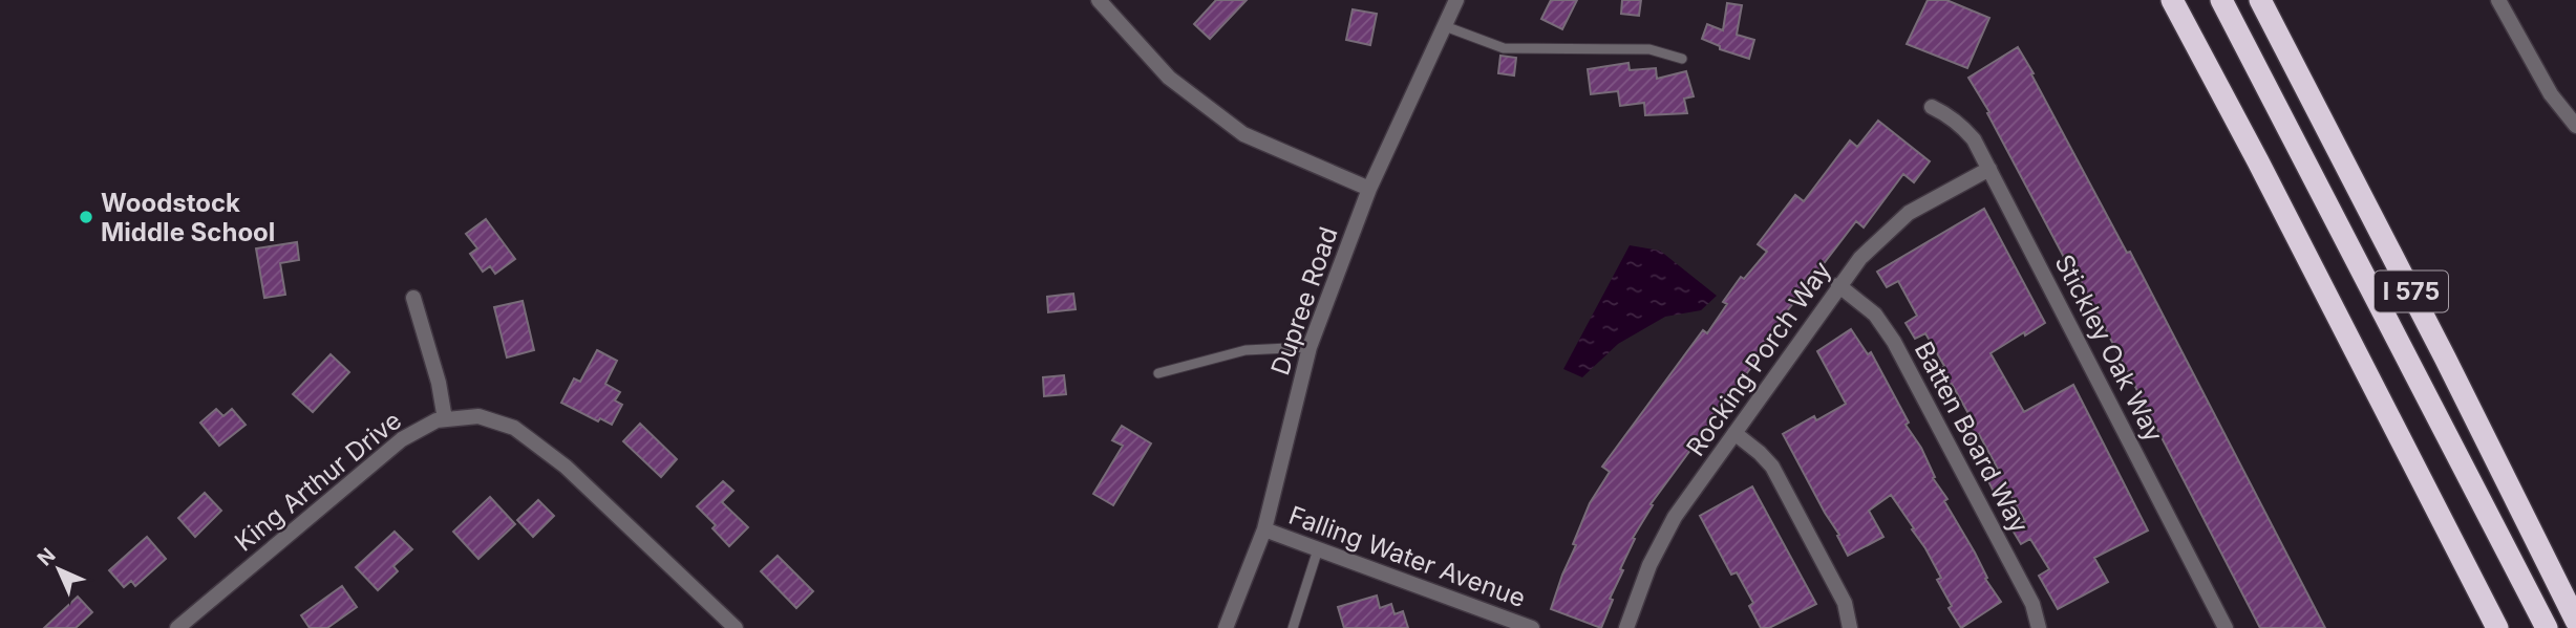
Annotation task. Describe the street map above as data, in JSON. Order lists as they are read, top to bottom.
{
  "streets": {
    "highway": ["I 575"],
    "street": [
      "Dupree Road",
      "Stickley Oak Way",
      "Rocking Porch Way",
      "Batten Board Way",
      "King Arthur Drive",
      "Falling Water Avenue"
    ]
  },
  "crossings": [
    ["Dupree Road", "Falling Water Avenue"],
    ["Stickley Oak Way", "Rocking Porch Way"],
    ["Rocking Porch Way", "Batten Board Way"]
  ],
  "places": ["Woodstock Middle School"],
  "north": "top left"
}
